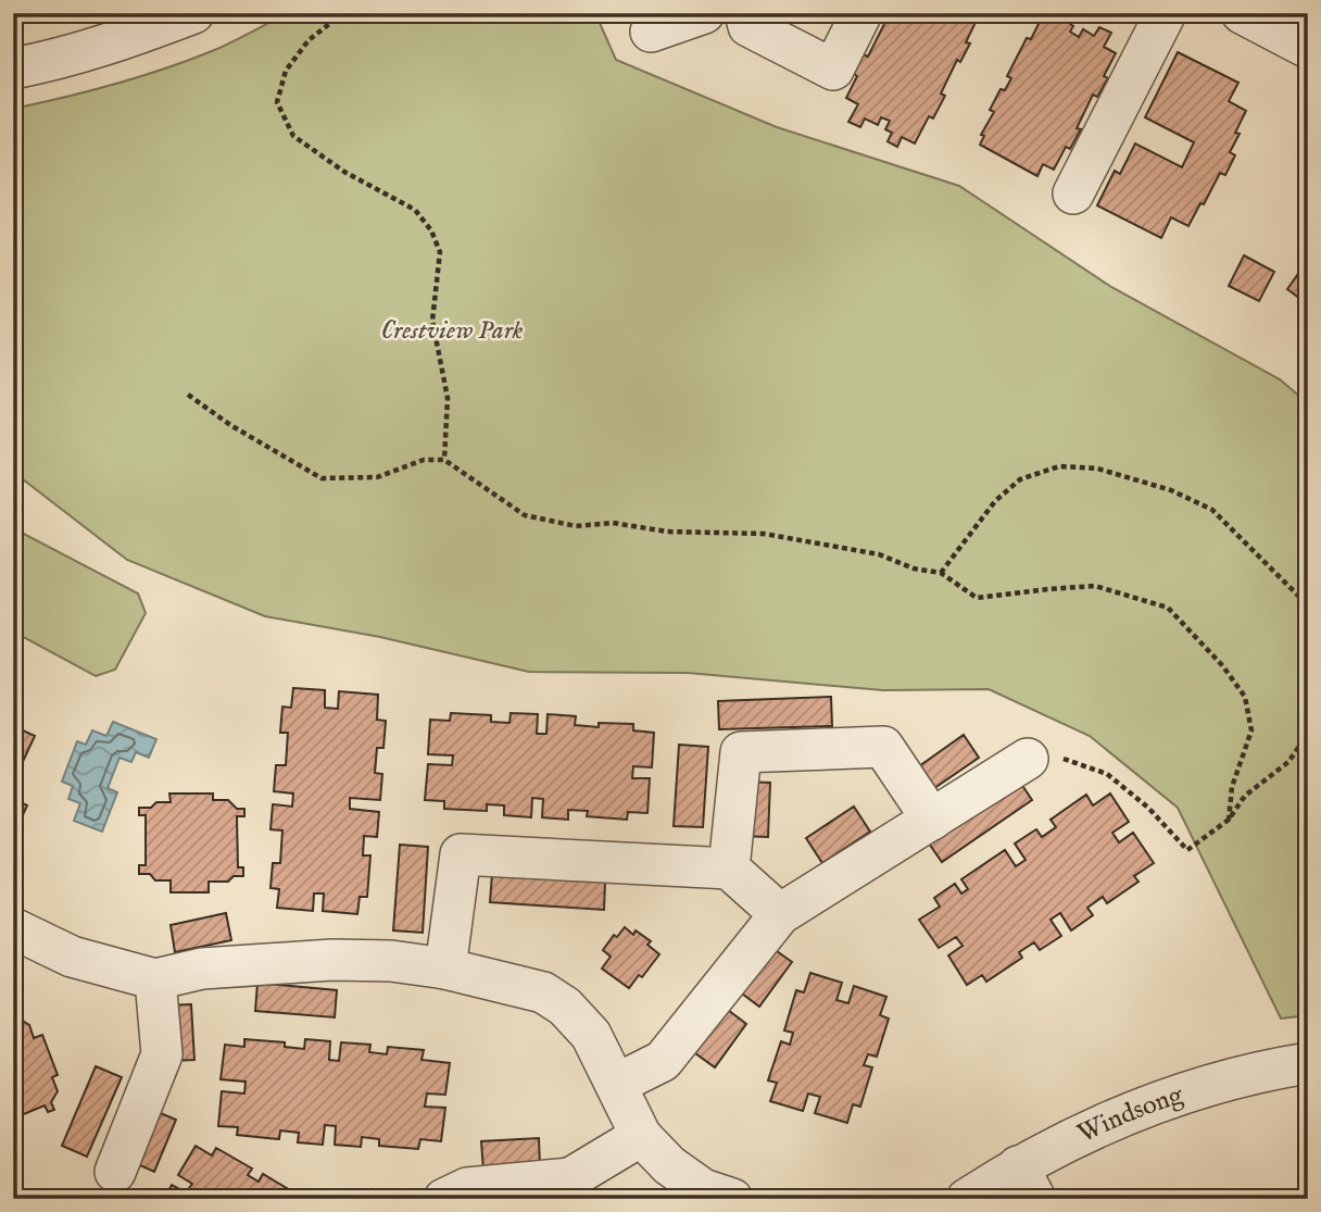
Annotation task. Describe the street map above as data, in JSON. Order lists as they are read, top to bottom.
{
  "streets": {
    "street": ["Windsong"]
  },
  "parks": ["Crestview Park"]
}
